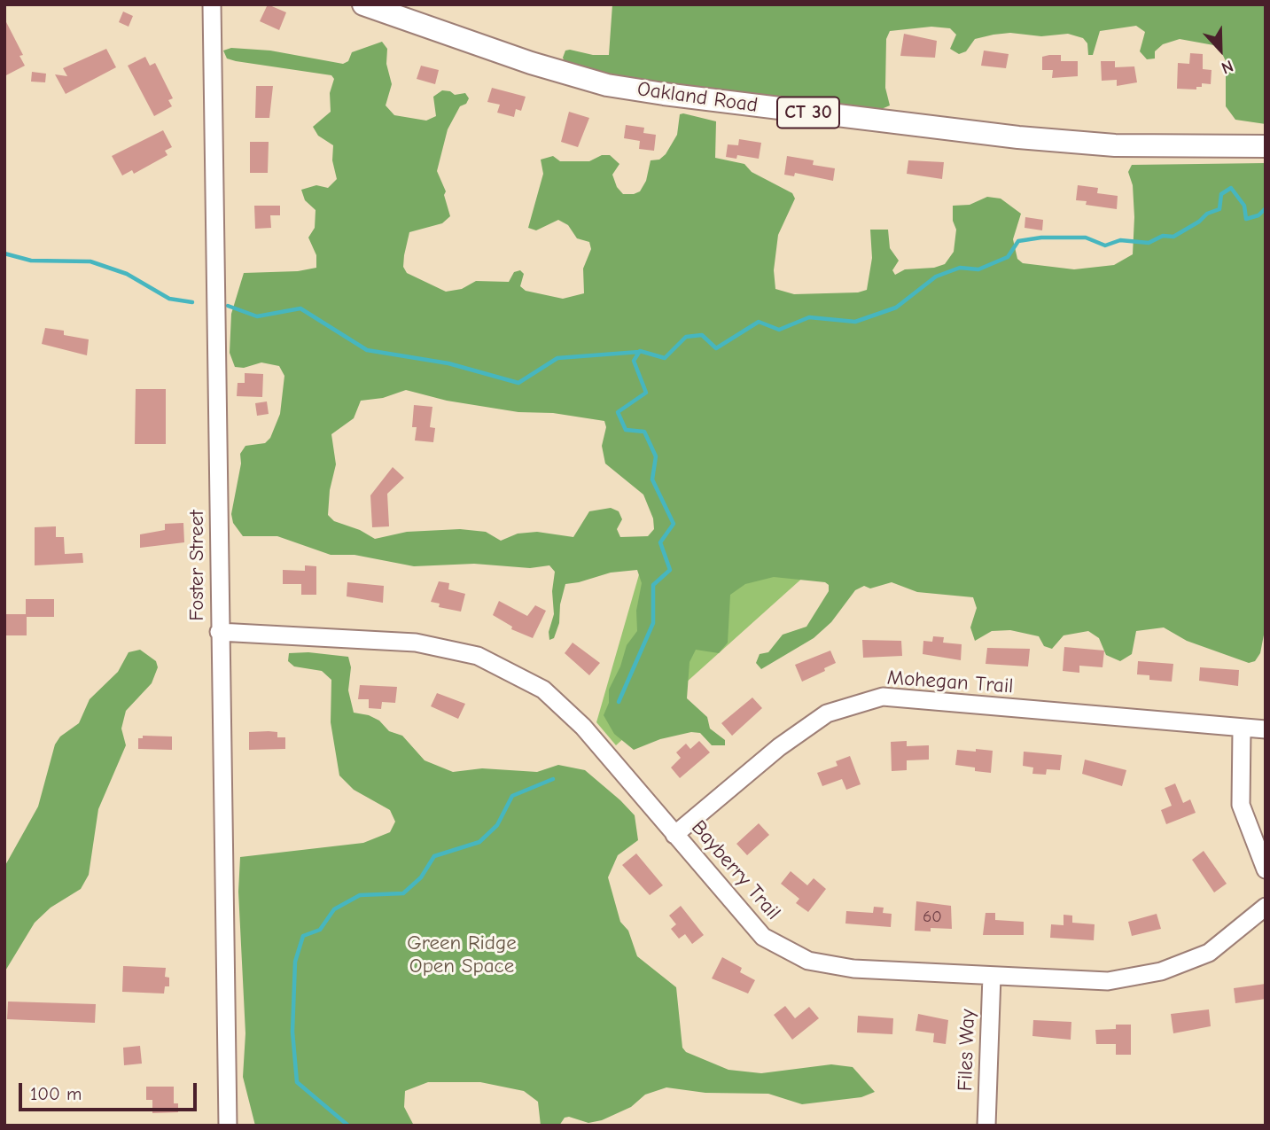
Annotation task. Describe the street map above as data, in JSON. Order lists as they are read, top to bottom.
{
  "streets": {
    "main road": ["Oakland Road", "CT 30"],
    "street": [
      "Foster Street",
      "Mohegan Trail",
      "Bayberry Trail",
      "Files Way"
    ]
  },
  "crossings": [
    ["Foster Street", "Bayberry Trail"],
    ["Mohegan Trail", "Bayberry Trail"],
    ["Bayberry Trail", "Files Way"]
  ],
  "parks": ["Green Ridge Open Space"],
  "house_numbers": ["60"],
  "scale_bar": "100 m",
  "north": "bottom"
}
